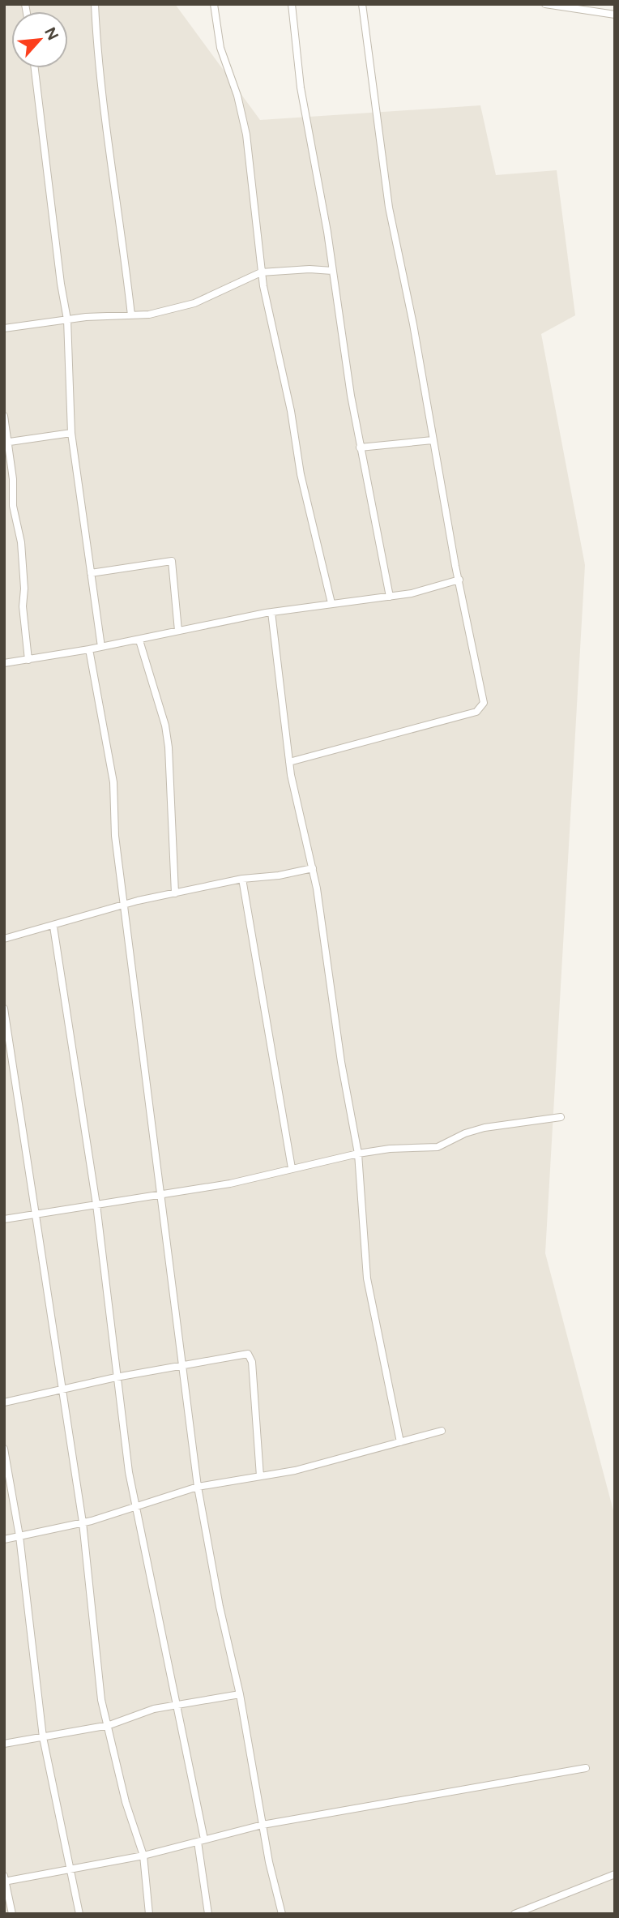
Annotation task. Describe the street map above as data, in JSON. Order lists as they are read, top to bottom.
{
  "north": "top right"
}
